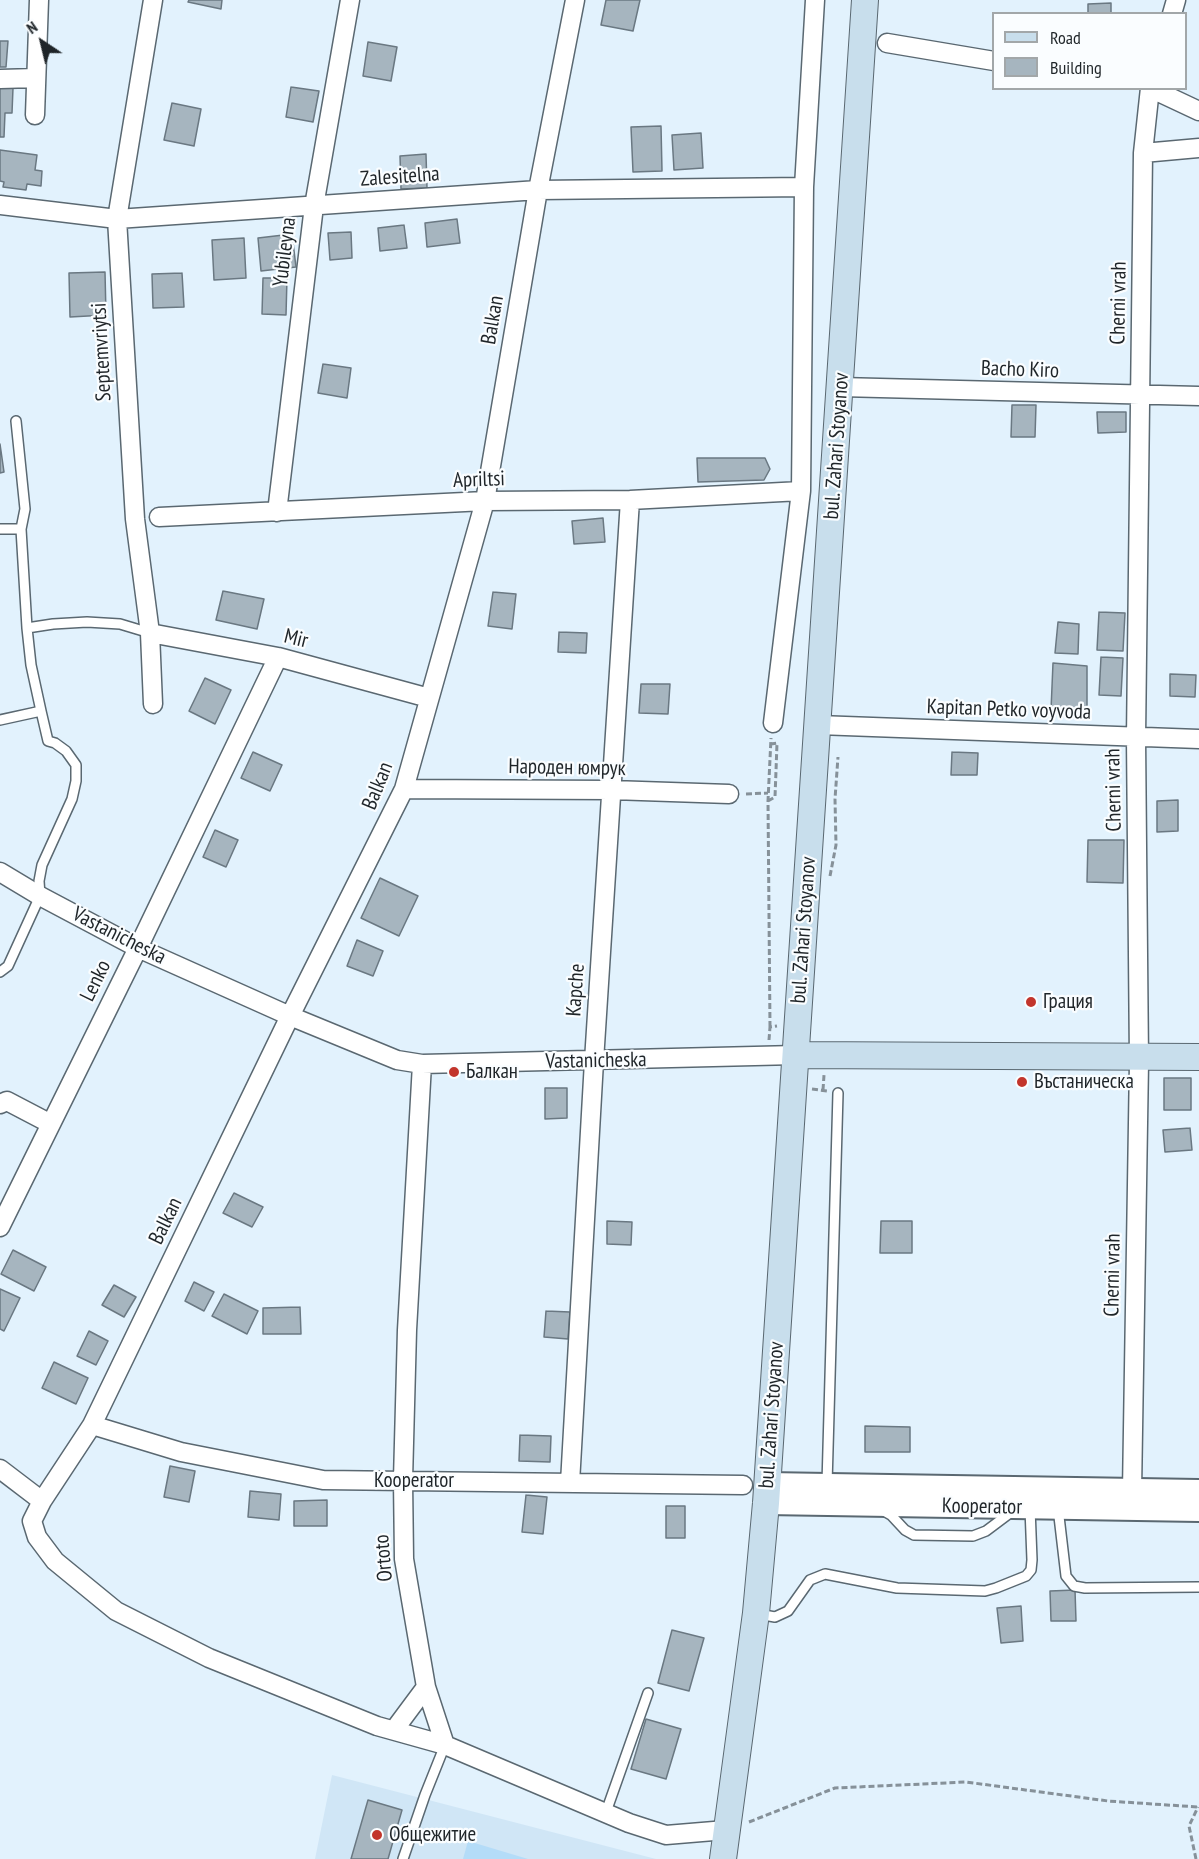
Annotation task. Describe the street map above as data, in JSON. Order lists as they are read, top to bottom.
{
  "streets": {
    "main road": ["bul. Zahari Stoyanov", "Vastanicheska"],
    "street": [
      "Zalesitelna",
      "Yubileyna",
      "Cherni vrah",
      "Balkan",
      "Septemvriytsi",
      "Bacho Kiro",
      "Apriltsi",
      "Mir",
      "Kapitan Petko voyvoda",
      "Народен юмрук",
      "Lenko",
      "Kapche",
      "Kooperator",
      "Ortoto"
    ]
  },
  "crossings": [
    ["Zalesitelna", "Yubileyna"],
    ["Zalesitelna", "Balkan"],
    ["Zalesitelna", "Septemvriytsi"],
    ["Yubileyna", "Apriltsi"],
    ["Cherni vrah", "Bacho Kiro"],
    ["Cherni vrah", "Kapitan Petko voyvoda"],
    ["Cherni vrah", "Vastanicheska"],
    ["Cherni vrah", "Kooperator"],
    ["Balkan", "Apriltsi"],
    ["Balkan", "Mir"],
    ["Balkan", "Народен юмрук"],
    ["Balkan", "Vastanicheska"],
    ["Balkan", "Kooperator"],
    ["Septemvriytsi", "Mir"],
    ["Bacho Kiro", "bul. Zahari Stoyanov"],
    ["bul. Zahari Stoyanov", "Kapitan Petko voyvoda"],
    ["bul. Zahari Stoyanov", "Vastanicheska"],
    ["bul. Zahari Stoyanov", "Kooperator"],
    ["Apriltsi", "Kapche"],
    ["Mir", "Lenko"],
    ["Народен юмрук", "Kapche"],
    ["Vastanicheska", "Lenko"],
    ["Vastanicheska", "Kapche"],
    ["Vastanicheska", "Ortoto"],
    ["Kapche", "Kooperator"],
    ["Kooperator", "Ortoto"]
  ],
  "places": [
    "Грация",
    "Балкан",
    "Въстаническа",
    "Общежитие"
  ],
  "legend": ["Road", "Building"],
  "north": "top left"
}
